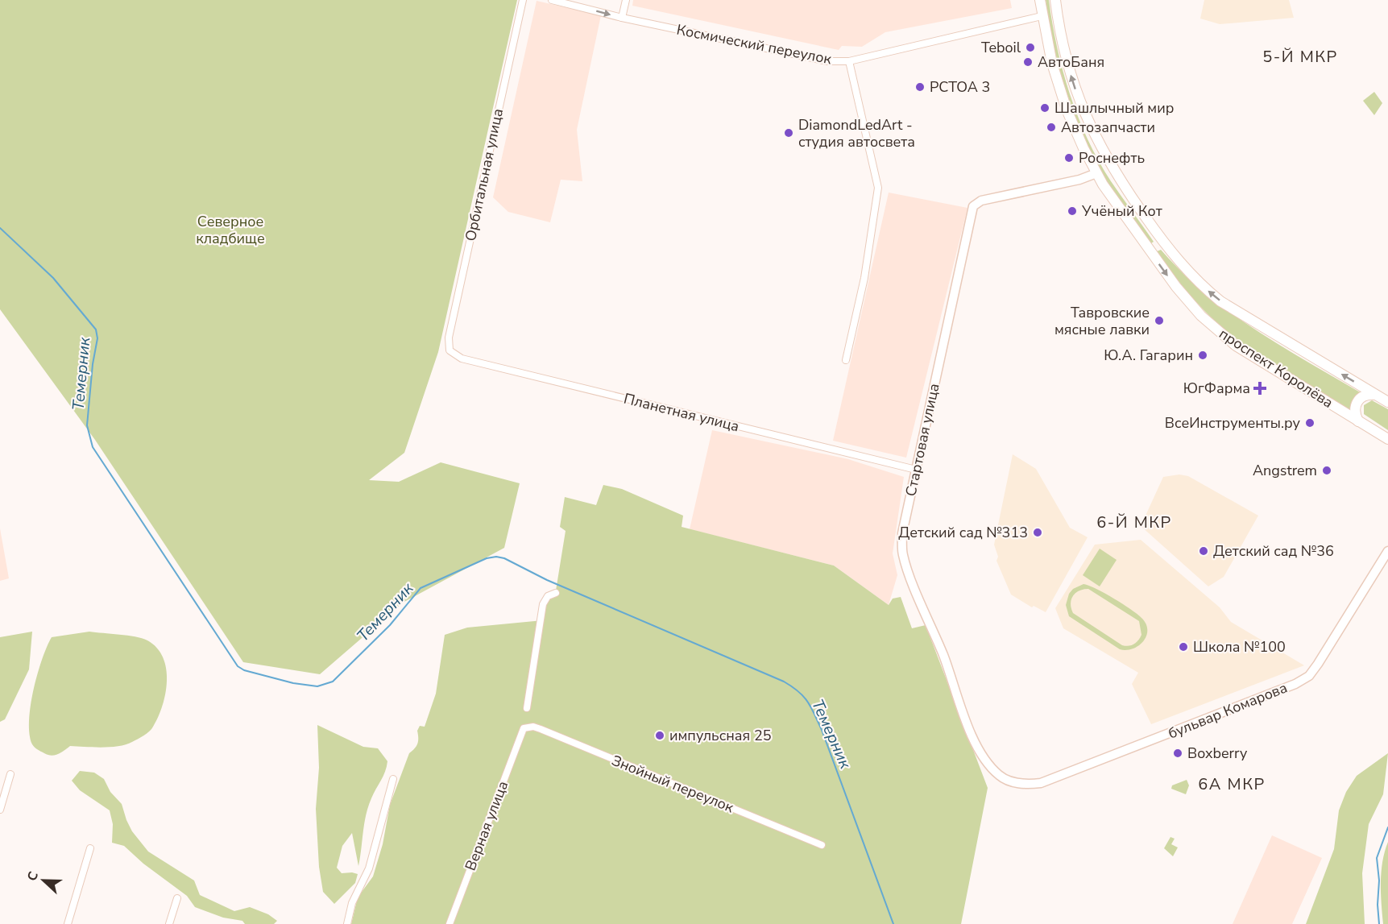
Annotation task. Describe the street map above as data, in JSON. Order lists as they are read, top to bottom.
{
  "streets": {
    "main road": ["проспект Королёва"],
    "street": [
      "Космический переулок",
      "Орбитальная улица",
      "Планетная улица",
      "Стартовая улица",
      "бульвар Комарова",
      "Знойный переулок",
      "Верная улица"
    ]
  },
  "crossings": [
    ["Космический переулок", "проспект Королёва"],
    ["Орбитальная улица", "Планетная улица"],
    ["проспект Королёва", "Стартовая улица"],
    ["Планетная улица", "Стартовая улица"],
    ["Стартовая улица", "бульвар Комарова"],
    ["Знойный переулок", "Верная улица"]
  ],
  "districts": ["5-Й МКР", "6-Й МКР", "6А МКР"],
  "water": ["Темерник"],
  "parks": ["Северное кладбище"],
  "places": {
    "other": [
      "Teboil",
      "АвтоБаня",
      "РСТОА 3",
      "Шашлычный мир",
      "Автозапчасти",
      "DiamondLedArt - студия автосвета",
      "Роснефть",
      "Учёный Кот",
      "Тавровские мясные лавки",
      "Ю.А. Гагарин",
      "ВсеИнструменты.ру",
      "Angstrem",
      "Детский сад №313",
      "Детский сад №36",
      "Школа №100",
      "импульсная 25",
      "Boxberry"
    ],
    "health": ["ЮгФарма"]
  },
  "north": "left"
}
